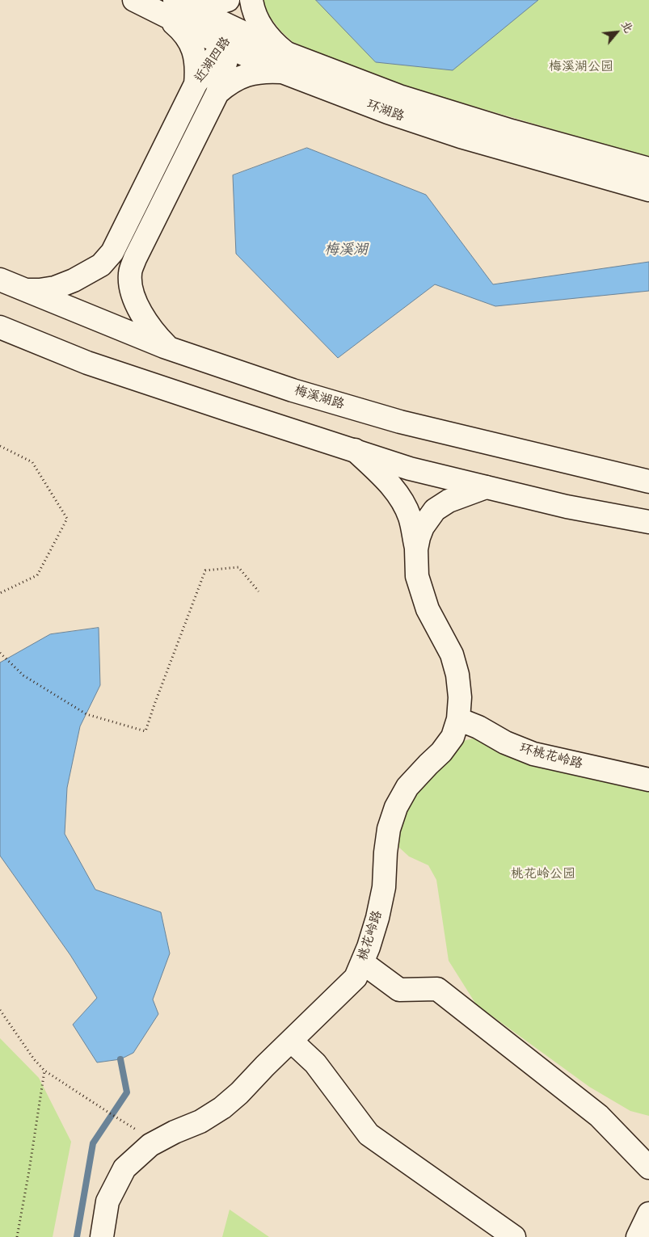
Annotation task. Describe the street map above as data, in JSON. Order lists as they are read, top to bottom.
{
  "streets": {
    "main road": [
      "近湖四路",
      "环湖路",
      "梅溪湖路",
      "环桃花岭路",
      "桃花岭路"
    ]
  },
  "crossings": [
    ["近湖四路", "环湖路"],
    ["近湖四路", "梅溪湖路"],
    ["环桃花岭路", "桃花岭路"]
  ],
  "water": ["梅溪湖"],
  "parks": ["梅溪湖公园", "桃花岭公园"],
  "north": "top right"
}
